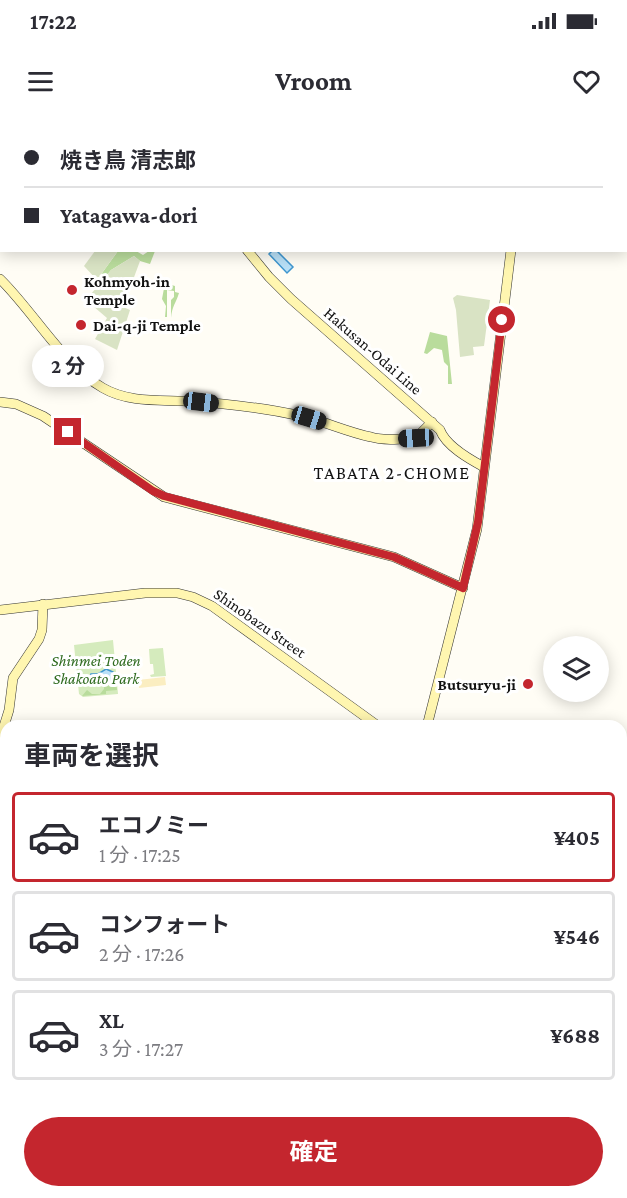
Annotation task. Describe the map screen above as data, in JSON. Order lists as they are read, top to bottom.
{
  "streets": {
    "main road": ["Hakusan-Odai Line", "Shinobazu Street"]
  },
  "districts": ["TABATA 2-CHOME"],
  "parks": ["Shinmei Toden Shakoato Park"],
  "places": ["Kohmyoh-in Temple", "Dai-q-ji Temple", "Butsuryu-ji"],
  "page": {
    "status": "17:22",
    "header": "Vroom",
    "banner": ["焼き鳥 清志郎", "Yatagawa-dori"],
    "bubble": "2 分",
    "heading": "車両を選択",
    "list": [
      {
        "name": "エコノミー",
        "note": "1 分 · 17:25",
        "value": "¥405"
      },
      {
        "name": "コンフォート",
        "note": "2 分 · 17:26",
        "value": "¥546"
      },
      {
        "name": "XL",
        "note": "3 分 · 17:27",
        "value": "¥688"
      }
    ],
    "buttons": "確定"
  }
}
